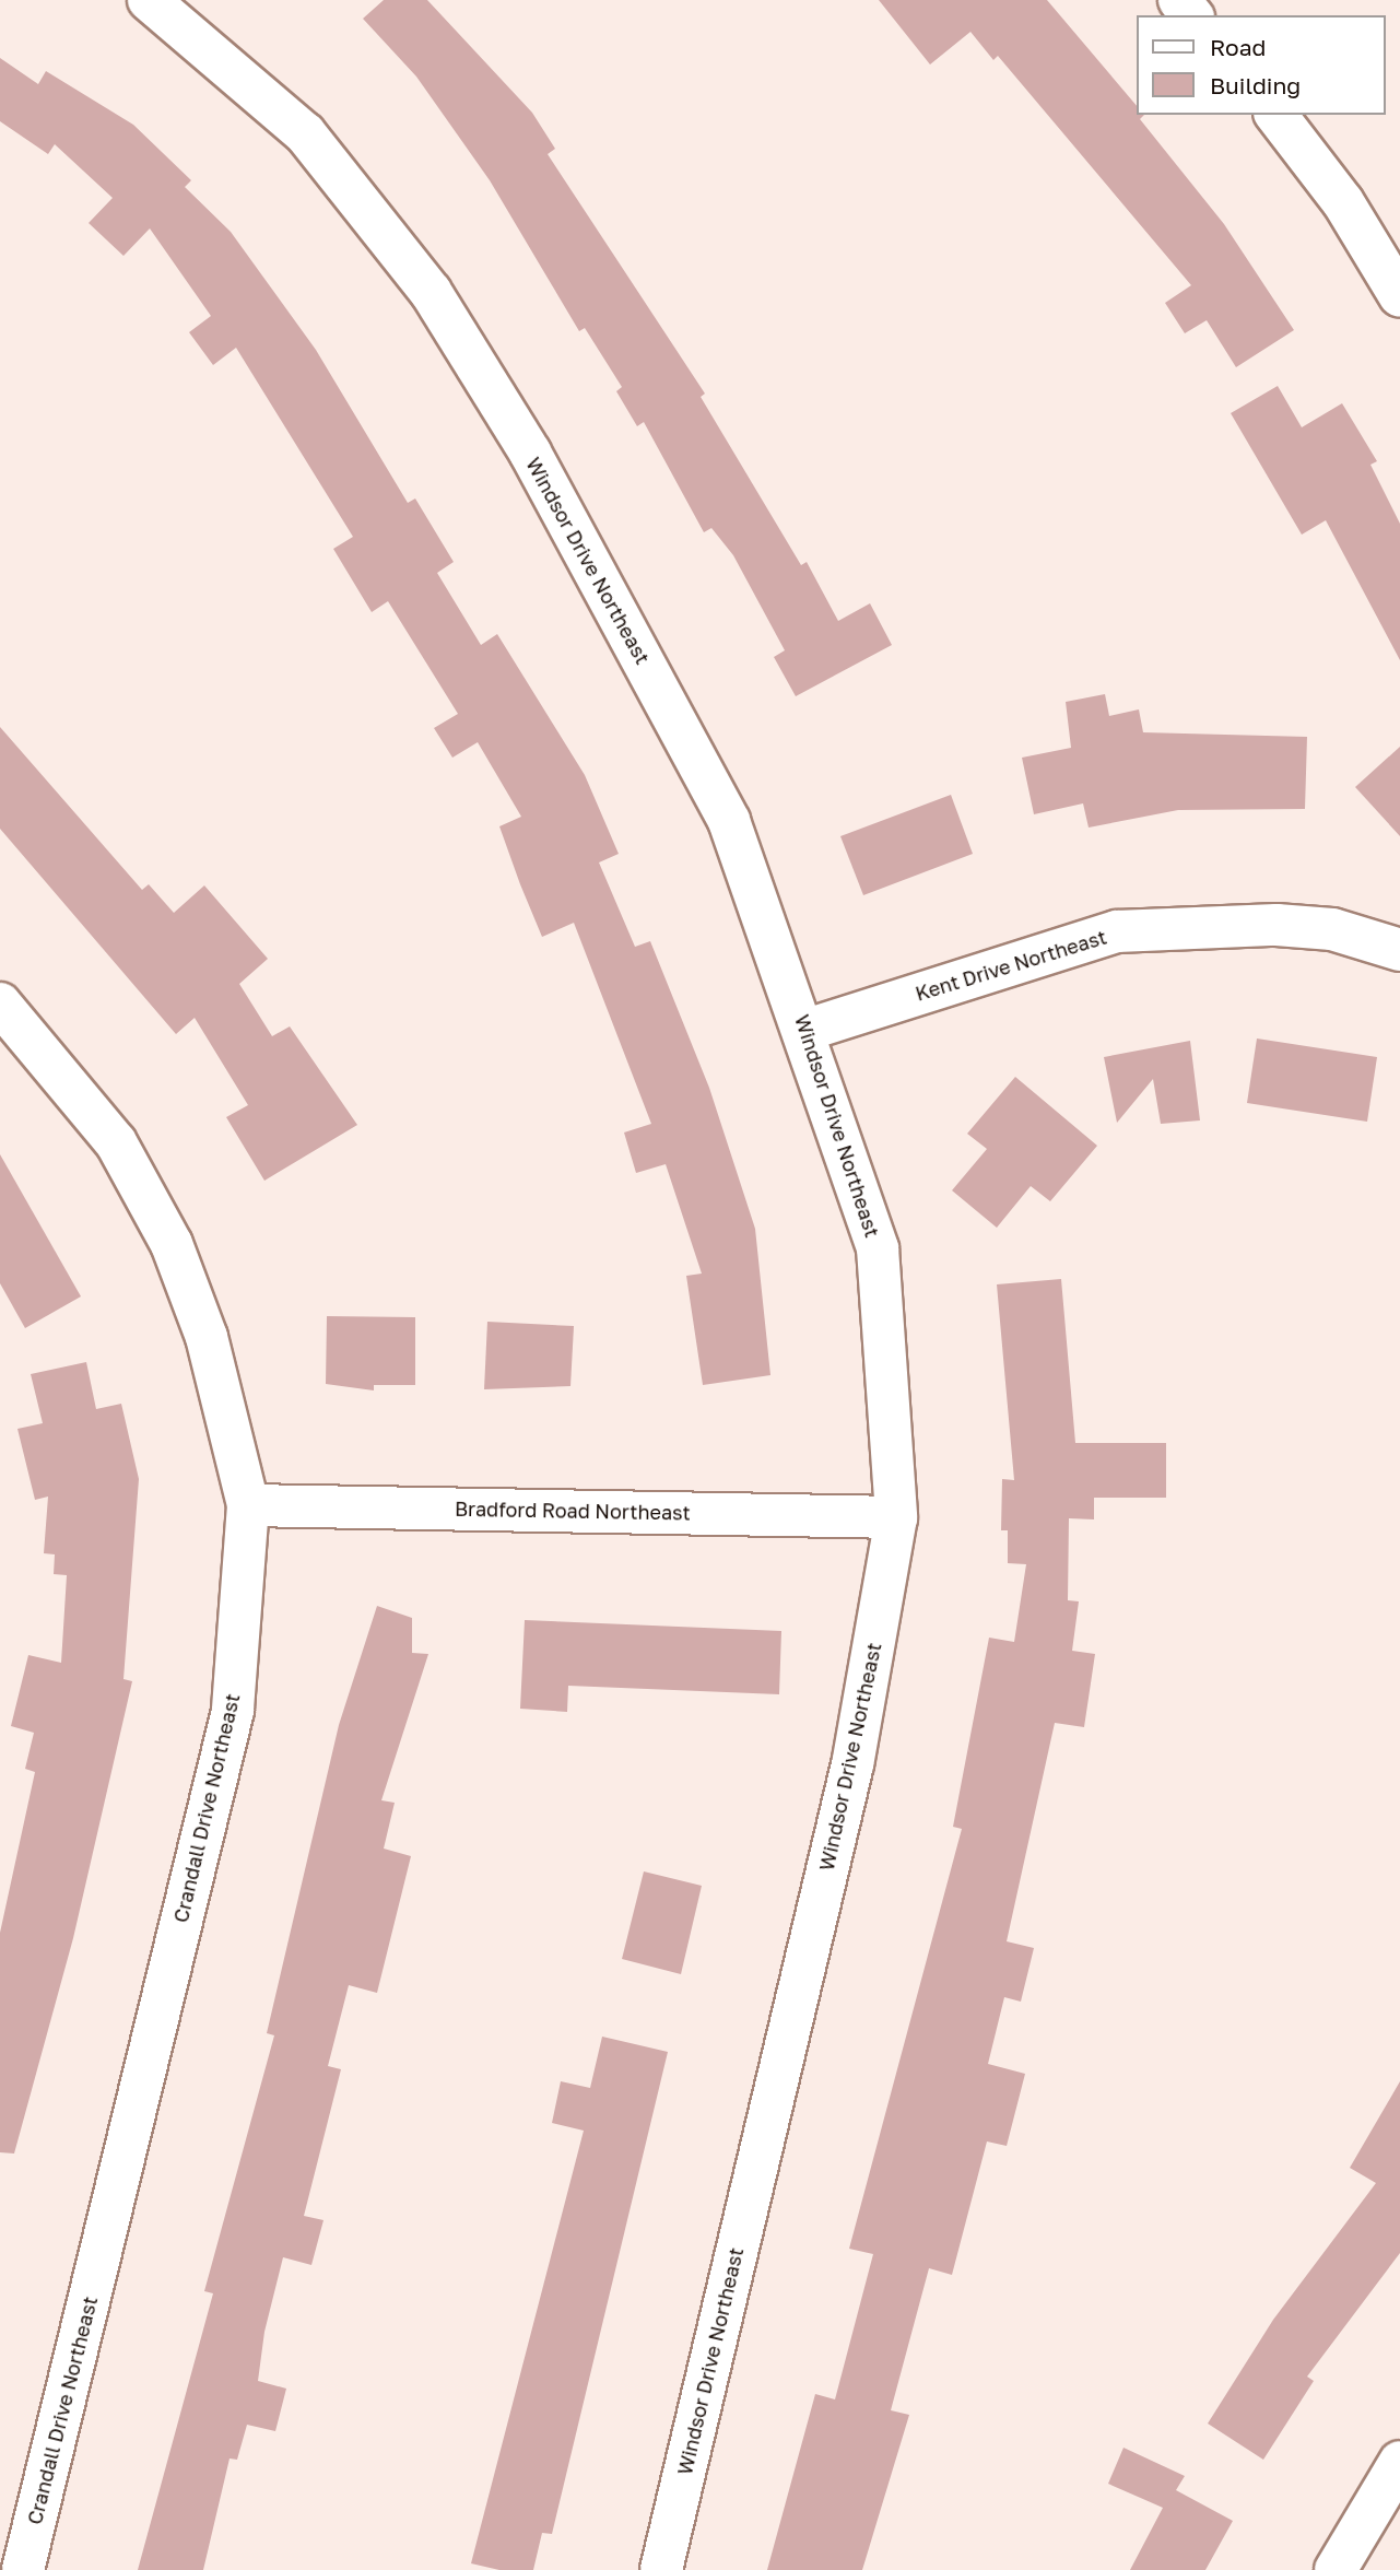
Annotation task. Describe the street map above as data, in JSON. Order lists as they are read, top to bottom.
{
  "streets": {
    "street": [
      "Windsor Drive Northeast",
      "Kent Drive Northeast",
      "Bradford Road Northeast",
      "Crandall Drive Northeast"
    ]
  },
  "crossings": [
    ["Windsor Drive Northeast", "Kent Drive Northeast"],
    ["Windsor Drive Northeast", "Bradford Road Northeast"],
    ["Bradford Road Northeast", "Crandall Drive Northeast"]
  ],
  "legend": ["Road", "Building"]
}
